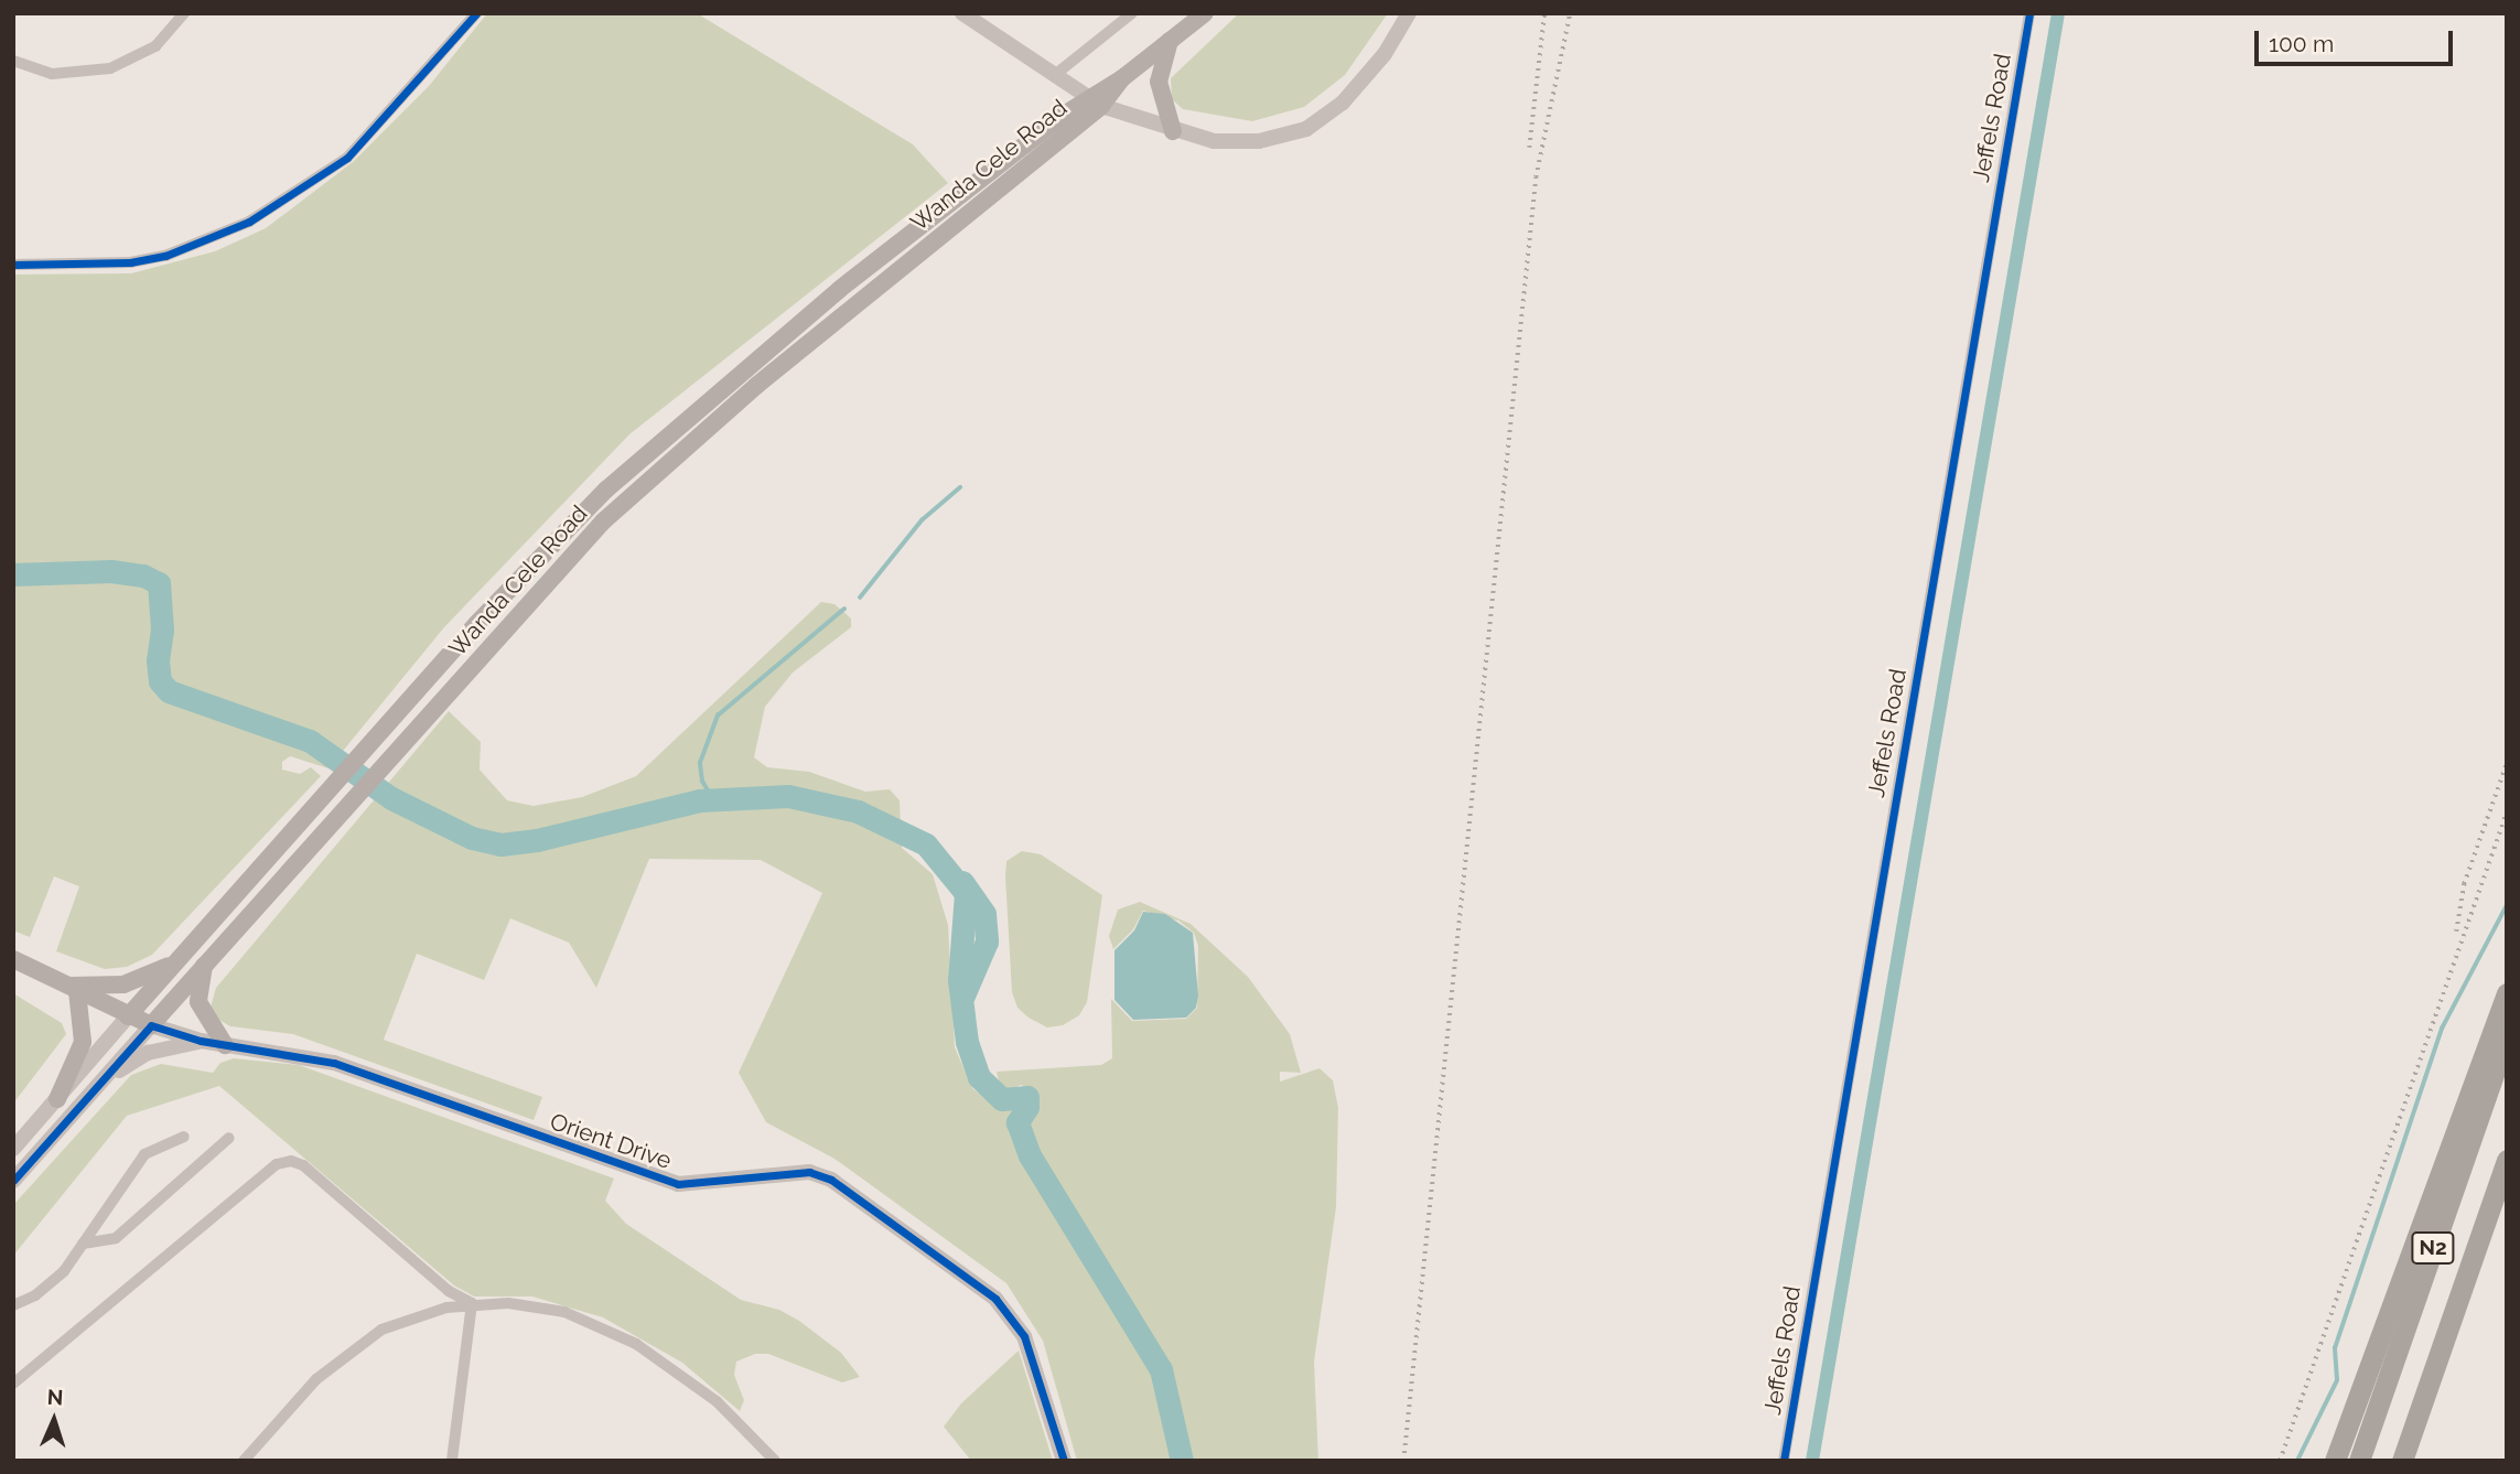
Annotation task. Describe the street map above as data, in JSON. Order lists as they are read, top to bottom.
{
  "streets": {
    "highway": ["N2"],
    "main road": ["Wanda Cele Road"],
    "street": ["Jeffels Road", "Orient Drive"]
  },
  "crossings": [
    ["Wanda Cele Road", "Orient Drive"]
  ],
  "scale_bar": "100 m",
  "north": "top"
}
